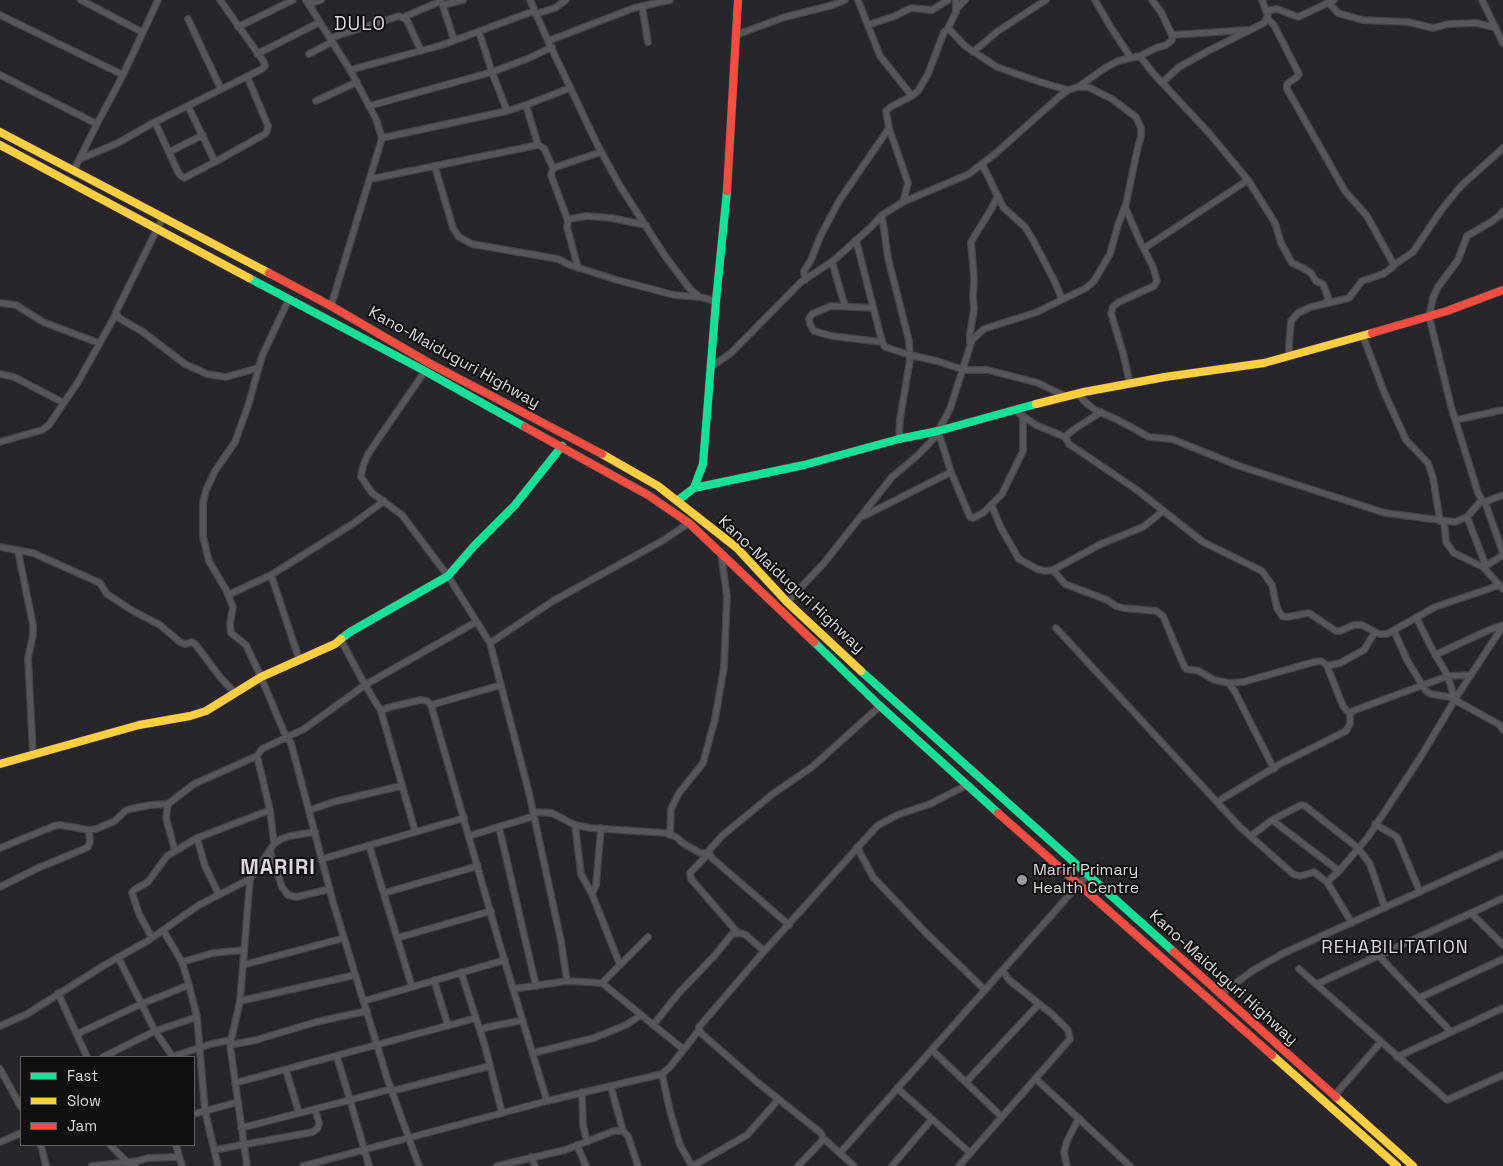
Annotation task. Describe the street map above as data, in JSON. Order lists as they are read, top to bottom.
{
  "streets": {
    "main road": ["Kano-Maiduguri Highway"]
  },
  "districts": ["DULO", "MARIRI", "REHABILITATION"],
  "places": ["Mariri Primary Health Centre"],
  "legend": ["Fast", "Slow", "Jam"]
}
